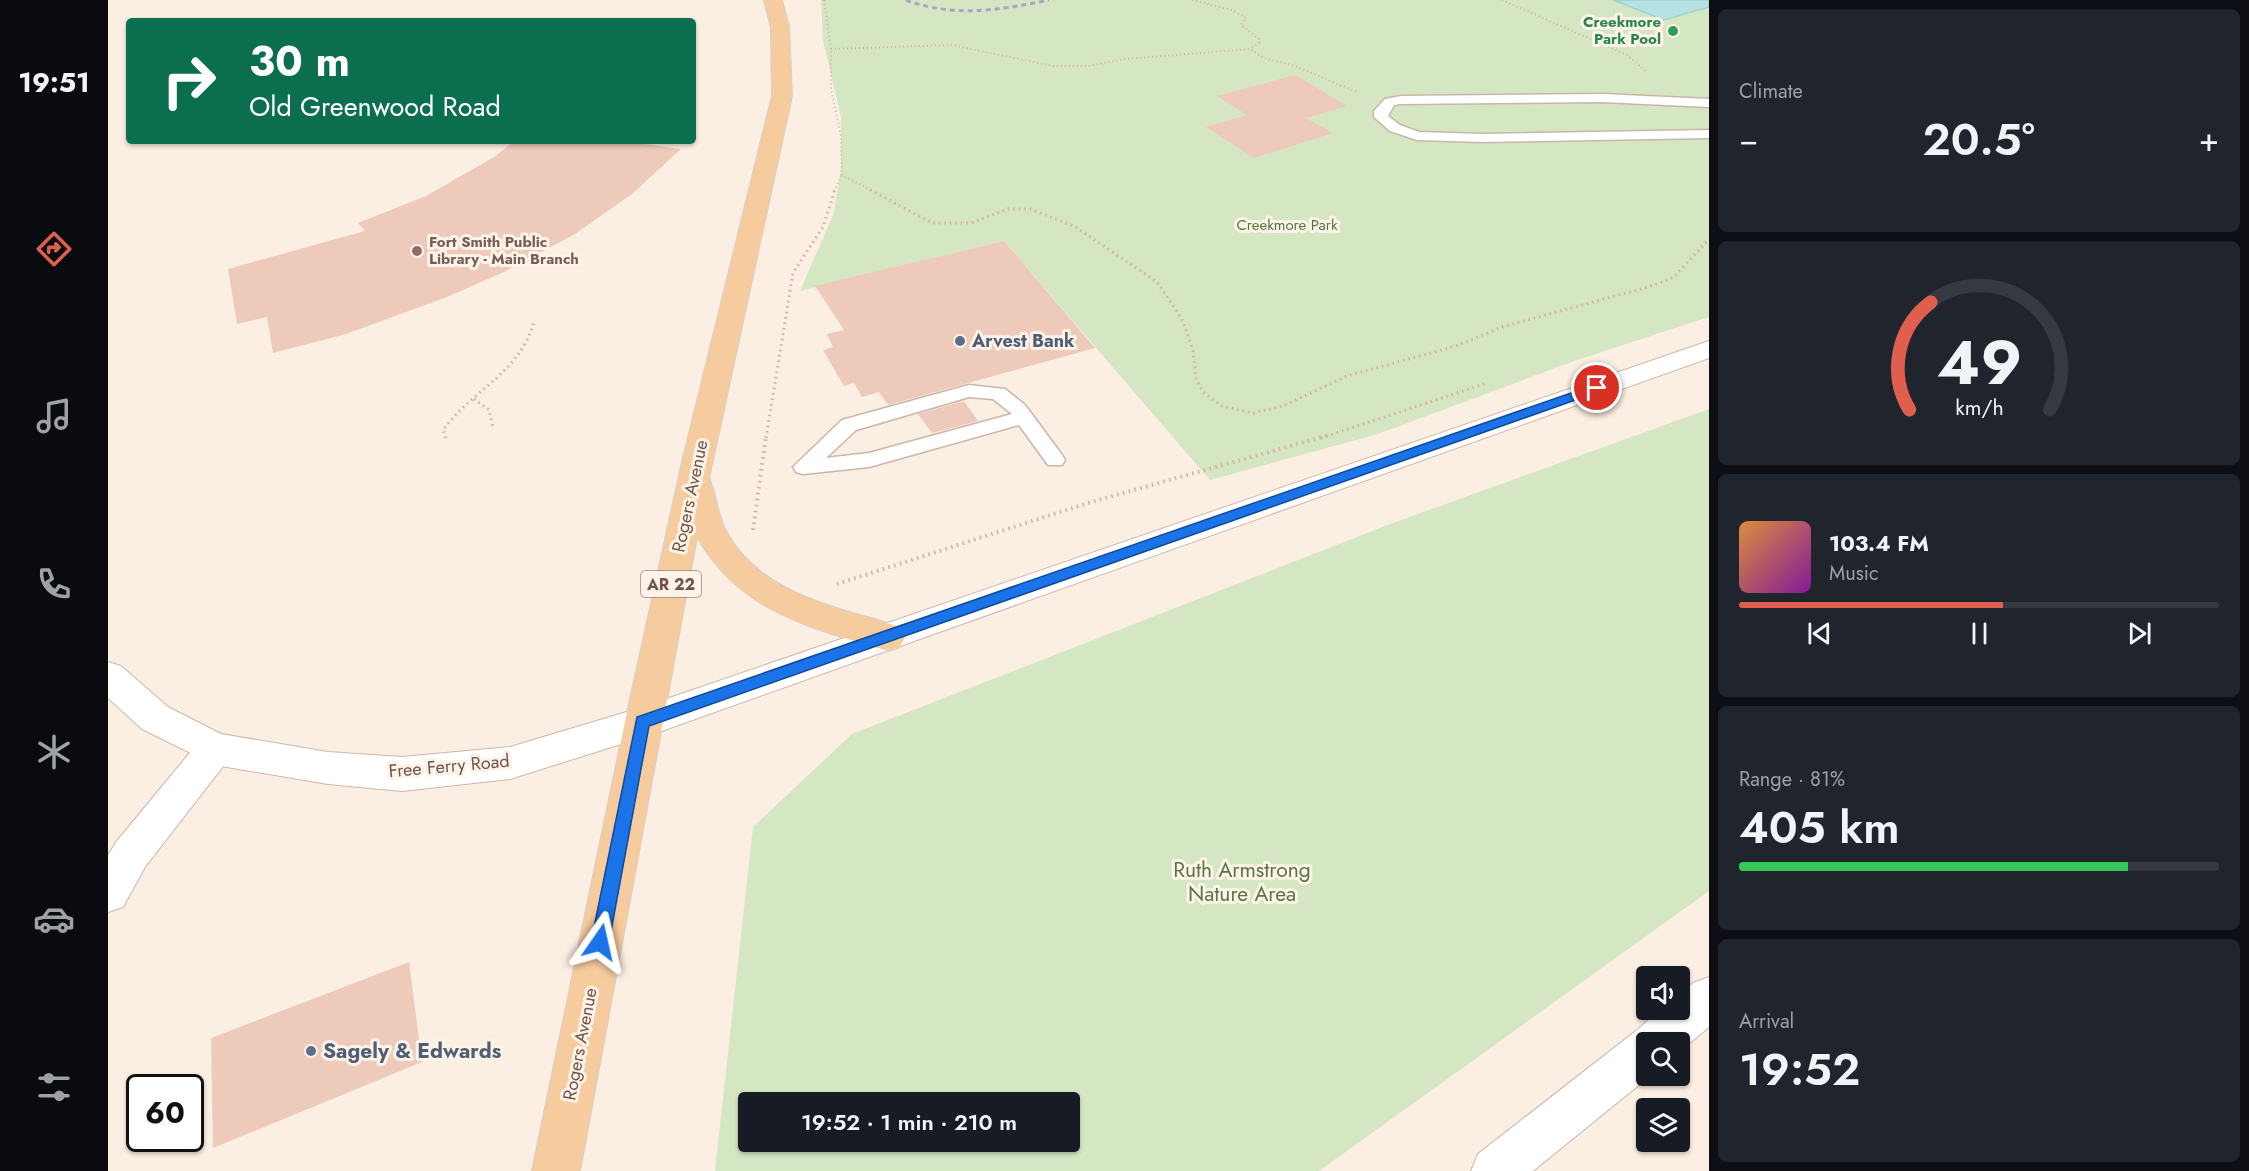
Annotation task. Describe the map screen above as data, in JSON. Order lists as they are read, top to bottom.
{
  "streets": {
    "main road": ["Rogers Avenue", "AR 22", "Free Ferry Road"]
  },
  "crossings": [
    ["Rogers Avenue", "Free Ferry Road"]
  ],
  "parks": ["Creekmore Park", "Ruth Armstrong Nature Area"],
  "places": [
    "Creekmore Park Pool",
    "Fort Smith Public Library - Main Branch",
    "Arvest Bank",
    "Sagely & Edwards"
  ],
  "page": {
    "tabs": "19:51",
    "tile": [
      "Climate",
      ["Range · 81%", "405 km"],
      ["Arrival", "19:52"]
    ],
    "turn": ["30 m", "Old Greenwood Road"],
    "heat": ["−", "20.5°", "+"],
    "song": ["103.4 FM", "Music"],
    "limit": "60",
    "trip": "19:52 · 1 min · 210 m",
    "gauge": ["49", "km/h"]
  }
}
